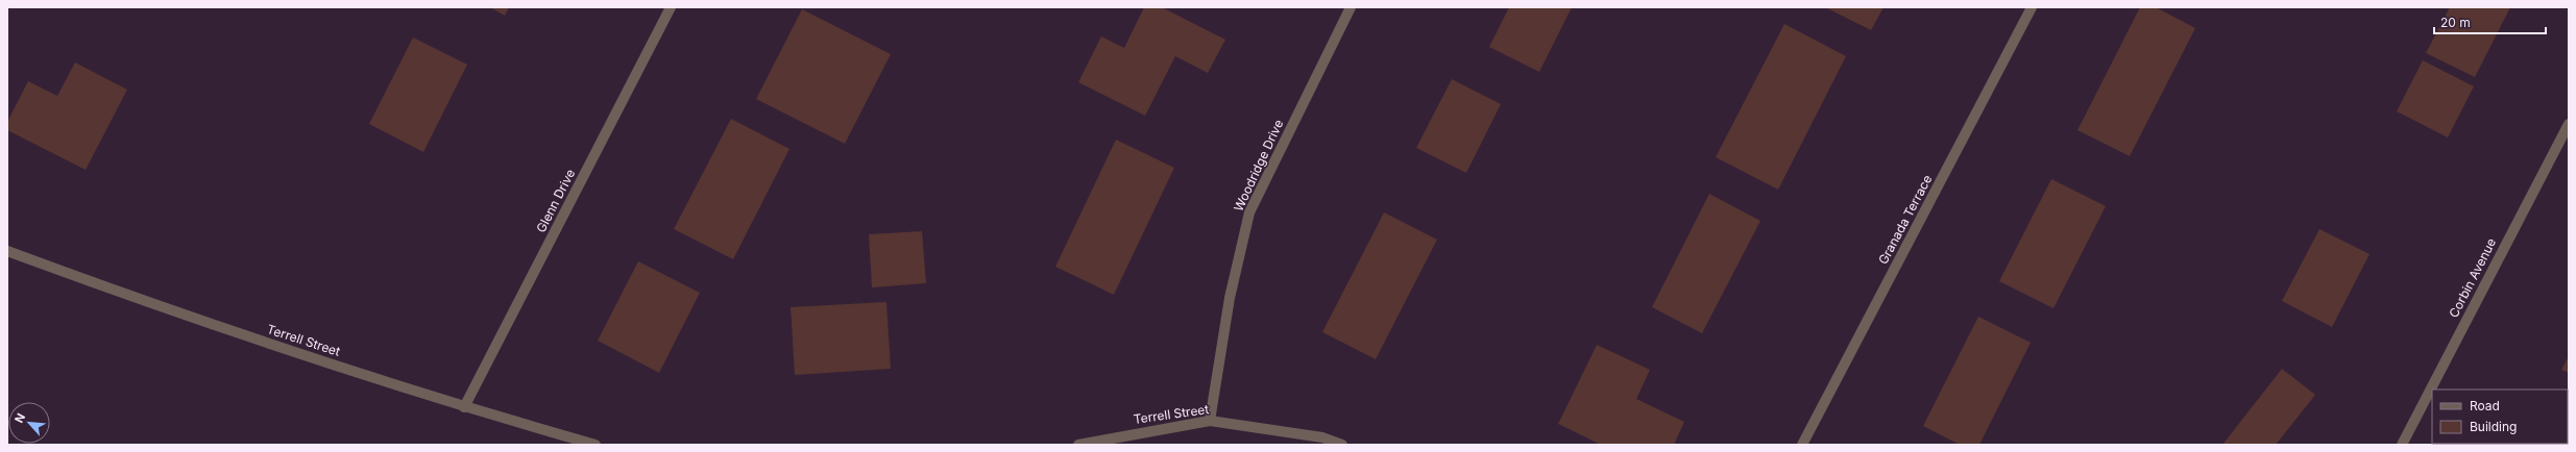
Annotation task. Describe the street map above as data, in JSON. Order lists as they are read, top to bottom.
{
  "streets": {
    "street": [
      "Woodridge Drive",
      "Glenn Drive",
      "Granada Terrace",
      "Corbin Avenue",
      "Terrell Street"
    ]
  },
  "crossings": [
    ["Woodridge Drive", "Terrell Street"],
    ["Glenn Drive", "Terrell Street"]
  ],
  "legend": ["Road", "Building"],
  "scale_bar": "20 m",
  "north": "top left"
}
